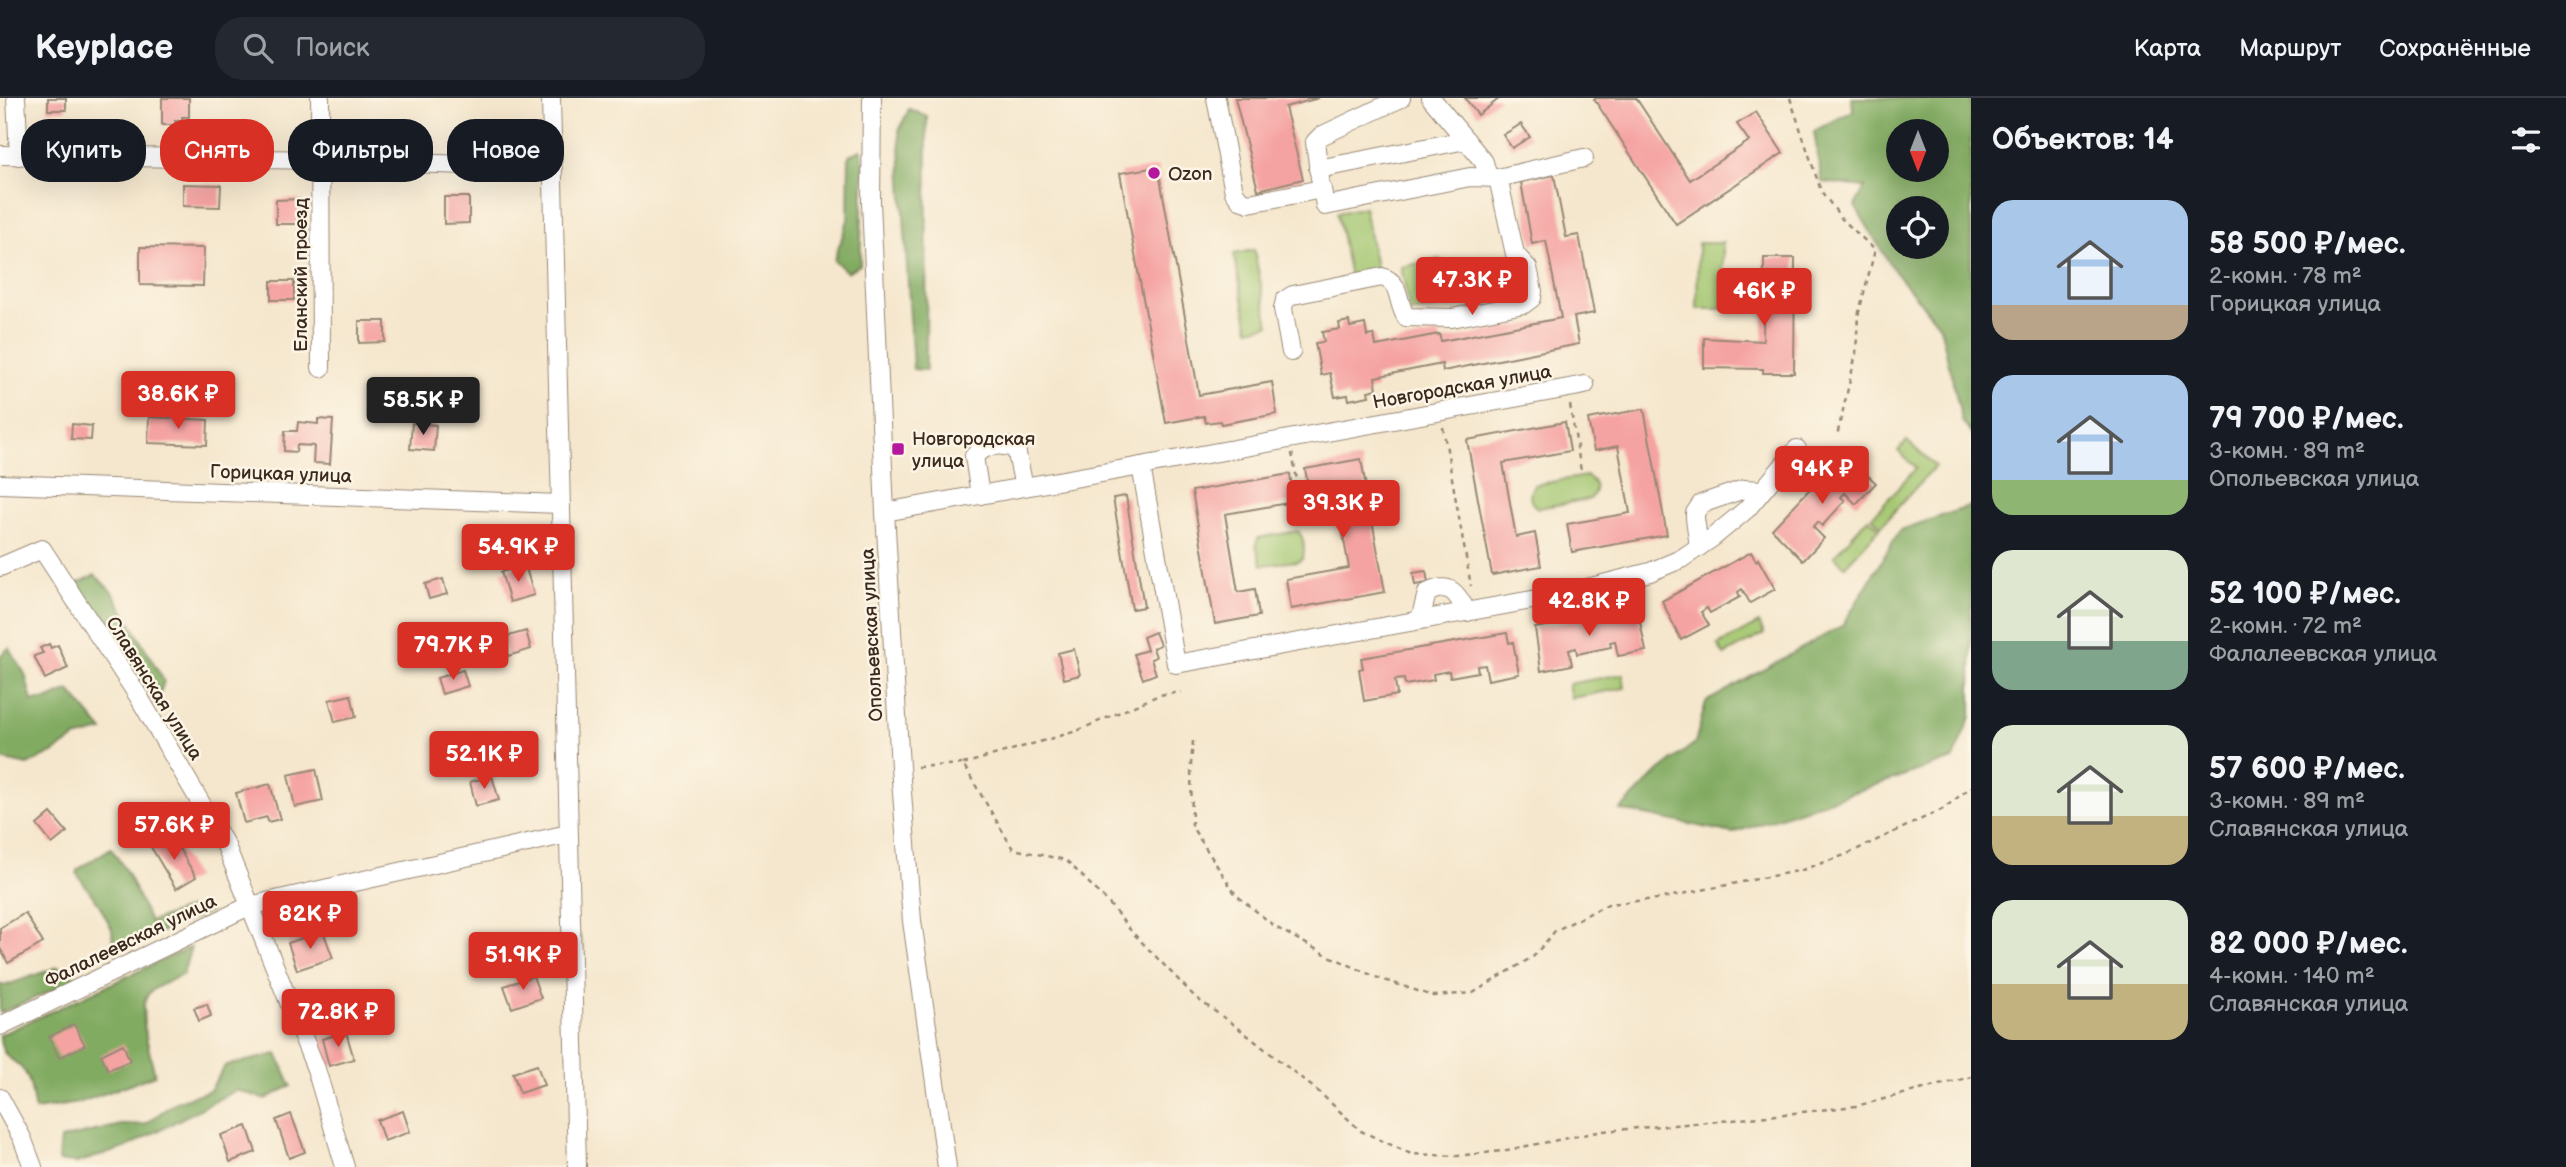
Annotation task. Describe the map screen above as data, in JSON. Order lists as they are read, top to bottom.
{
  "streets": {
    "street": [
      "Еланский проезд",
      "Новгородская улица",
      "Горицкая улица",
      "Опольевская улица",
      "Славянская улица",
      "Фалалеевская улица"
    ]
  },
  "crossings": [
    ["Новгородская улица", "Опольевская улица"],
    ["Славянская улица", "Фалалеевская улица"]
  ],
  "places": {
    "other": ["Ozon"],
    "transit": ["Новгородская улица"]
  },
  "north": "bottom",
  "page": {
    "header": "Keyplace",
    "search": "Поиск",
    "nav": ["Карта", "Маршрут", "Сохранённые"],
    "heading": "Объектов: 14",
    "chip": [
      "Купить",
      "Снять",
      "Фильтры",
      "Новое"
    ],
    "list": [
      {
        "name": "58 500 ₽/мес.",
        "note": "2-комн. · 78 m² · Горицкая улица"
      },
      {
        "name": "79 700 ₽/мес.",
        "note": "3-комн. · 89 m² · Опольевская улица"
      },
      {
        "name": "52 100 ₽/мес.",
        "note": "2-комн. · 72 m² · Фалалеевская улица"
      },
      {
        "name": "57 600 ₽/мес.",
        "note": "3-комн. · 89 m² · Славянская улица"
      },
      {
        "name": "82 000 ₽/мес.",
        "note": "4-комн. · 140 m² · Славянская улица"
      }
    ],
    "price": [
      "47.3K ₽",
      "46K ₽",
      "38.6K ₽",
      "58.5K ₽",
      "94K ₽",
      "39.3K ₽",
      "54.9K ₽",
      "42.8K ₽",
      "79.7K ₽",
      "52.1K ₽",
      "57.6K ₽",
      "82K ₽",
      "51.9K ₽",
      "72.8K ₽"
    ]
  }
}
